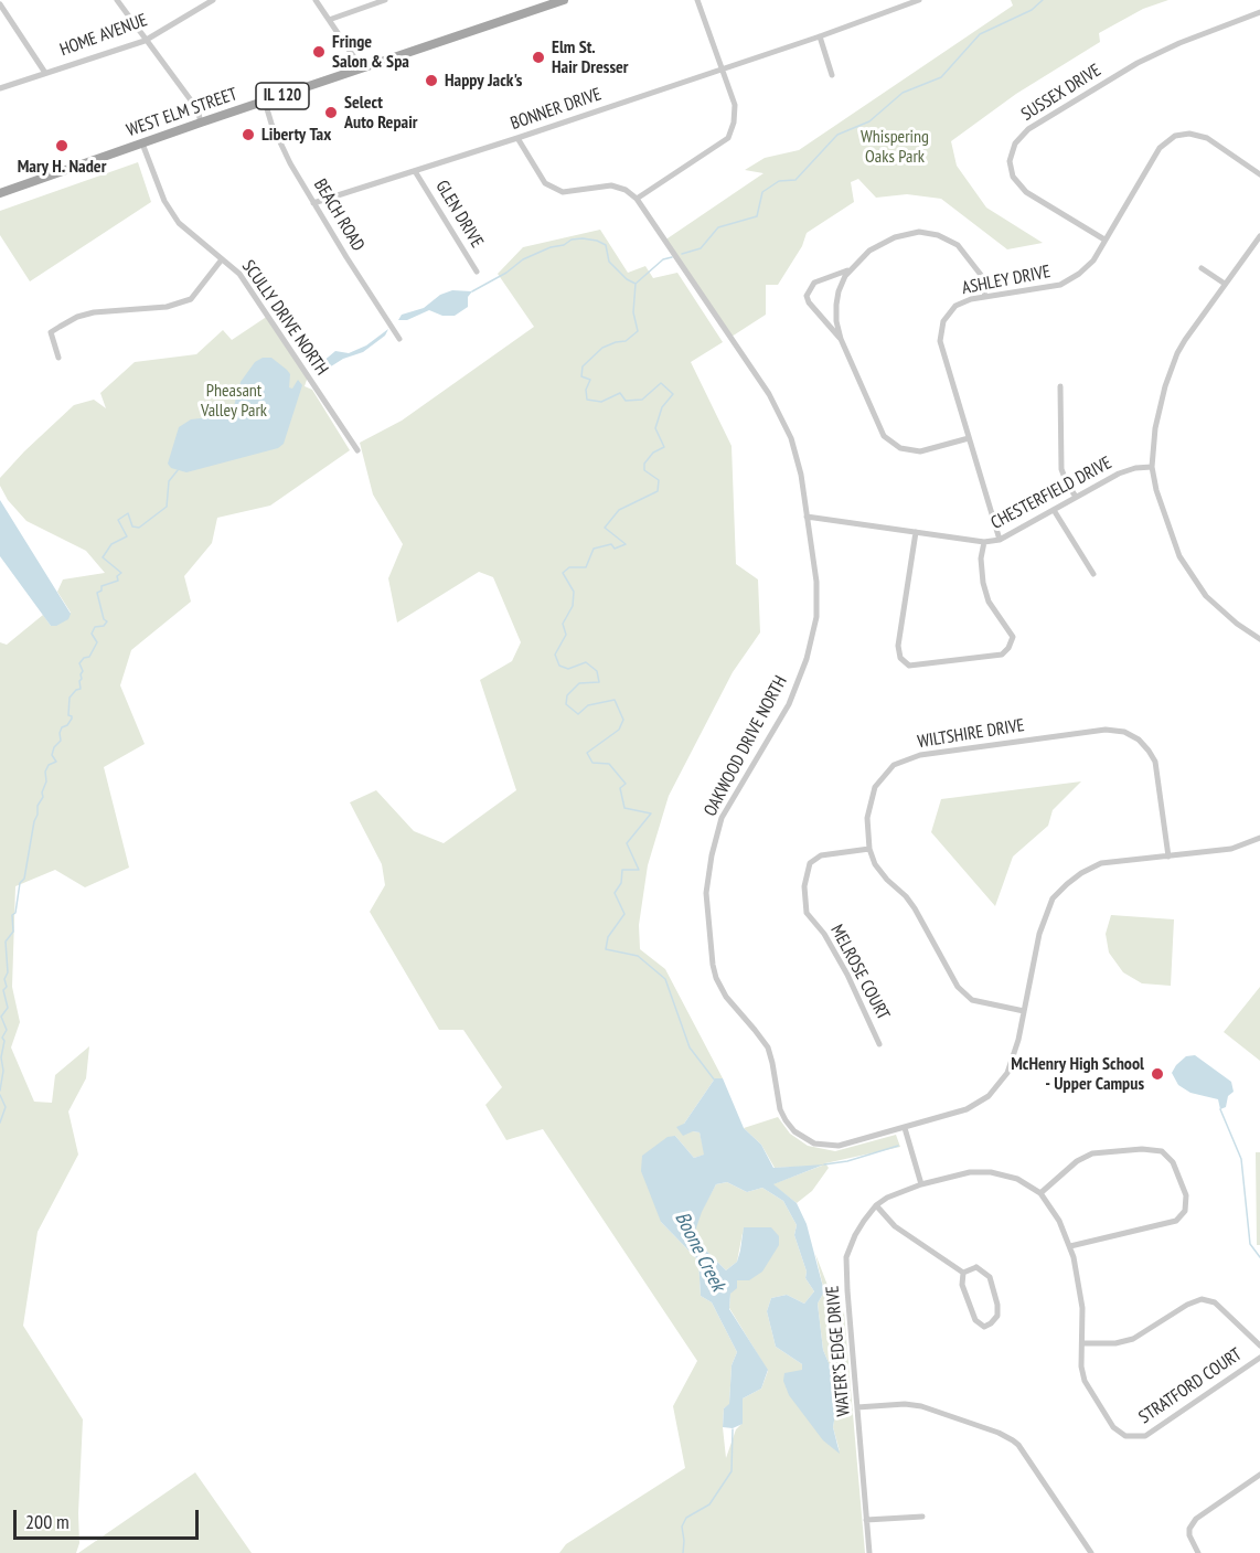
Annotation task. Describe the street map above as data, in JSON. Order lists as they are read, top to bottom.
{
  "streets": {
    "main road": ["IL 120", "WEST ELM STREET"],
    "street": [
      "HOME AVENUE",
      "SUSSEX DRIVE",
      "BONNER DRIVE",
      "GLEN DRIVE",
      "BEACH ROAD",
      "ASHLEY DRIVE",
      "SCULLY DRIVE NORTH",
      "CHESTERFIELD DRIVE",
      "WILTSHIRE DRIVE",
      "OAKWOOD DRIVE NORTH",
      "MELROSE COURT",
      "WATER’S EDGE DRIVE",
      "STRATFORD COURT"
    ]
  },
  "crossings": [
    ["SUSSEX DRIVE", "ASHLEY DRIVE"],
    ["BONNER DRIVE", "GLEN DRIVE"],
    ["BONNER DRIVE", "BEACH ROAD"],
    ["WEST ELM STREET", "BEACH ROAD"],
    ["WEST ELM STREET", "SCULLY DRIVE NORTH"],
    ["ASHLEY DRIVE", "CHESTERFIELD DRIVE"],
    ["CHESTERFIELD DRIVE", "OAKWOOD DRIVE NORTH"],
    ["WILTSHIRE DRIVE", "MELROSE COURT"]
  ],
  "water": ["Boone Creek"],
  "parks": ["Whispering Oaks Park", "Pheasant Valley Park"],
  "places": [
    "Fringe Salon & Spa",
    "Elm St. Hair Dresser",
    "Happy Jack's",
    "Select Auto Repair",
    "Liberty Tax",
    "Mary H. Nader",
    "McHenry High School - Upper Campus"
  ],
  "scale_bar": "200 m"
}
